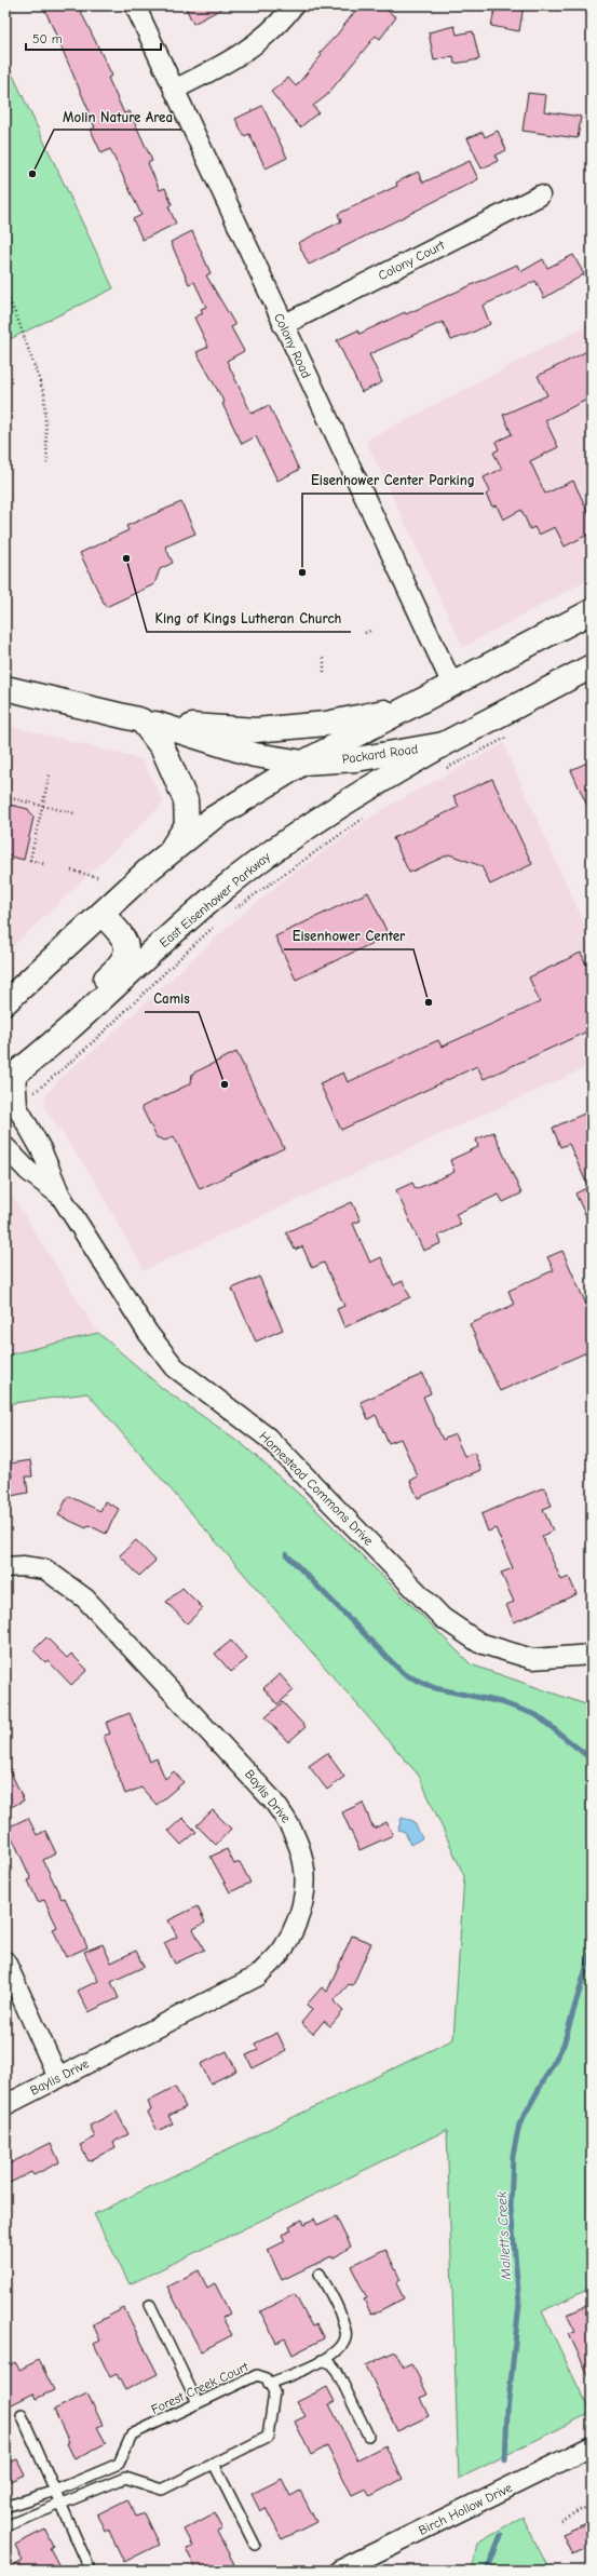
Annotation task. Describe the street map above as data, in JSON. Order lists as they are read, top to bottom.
{
  "streets": {
    "main road": ["Packard Road", "East Eisenhower Parkway"],
    "street": [
      "Colony Court",
      "Colony Road",
      "Homestead Commons Drive",
      "Baylis Drive",
      "Birch Hollow Drive"
    ],
    "lane": ["Forest Creek Court"]
  },
  "crossings": [
    ["Colony Court", "Colony Road"],
    ["Colony Road", "Packard Road"],
    ["Packard Road", "East Eisenhower Parkway"],
    ["East Eisenhower Parkway", "Homestead Commons Drive"]
  ],
  "water": ["Mallett's Creek"],
  "places": [
    "Molin Nature Area",
    "King of Kings Lutheran Church",
    "Eisenhower Center Parking",
    "Eisenhower Center",
    "Camis"
  ],
  "scale_bar": "50 m"
}
